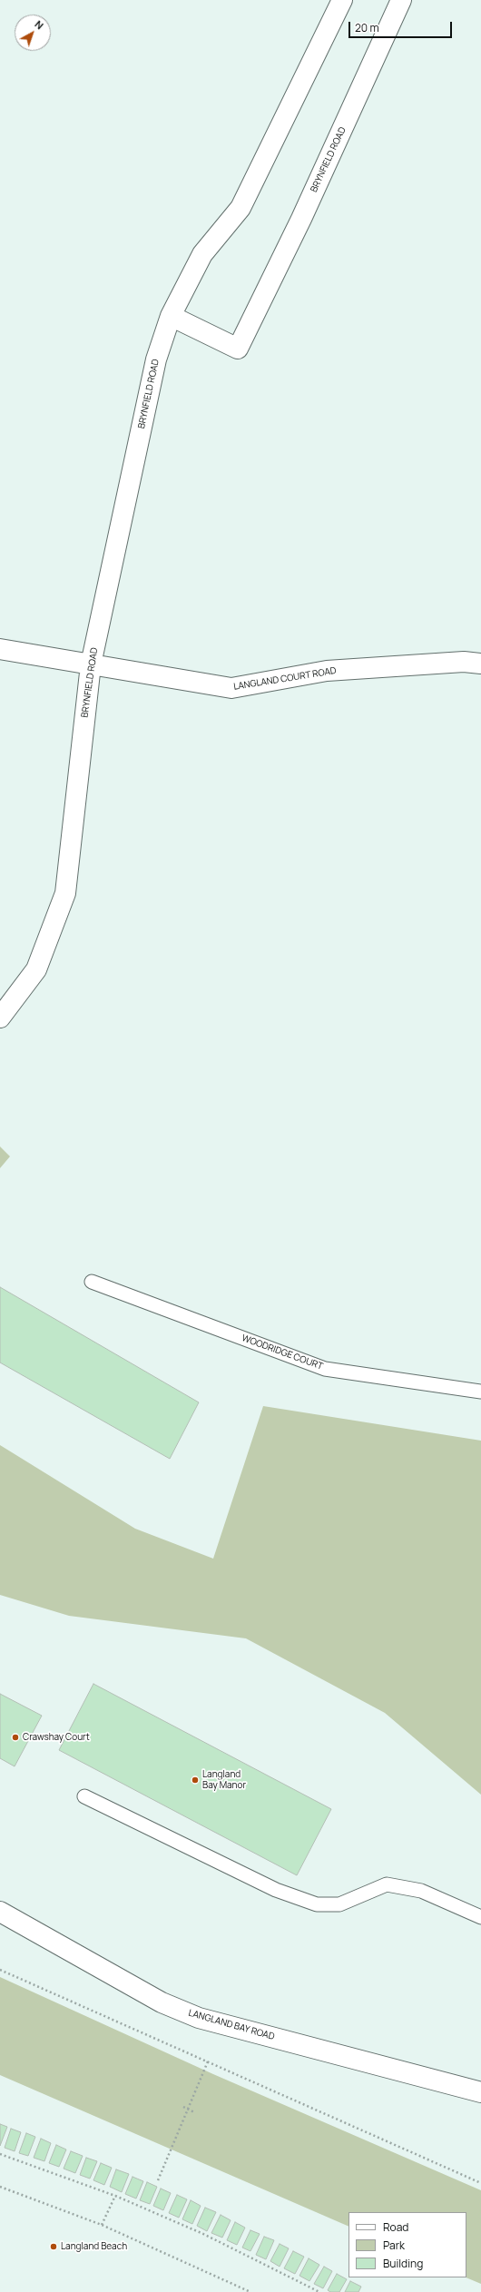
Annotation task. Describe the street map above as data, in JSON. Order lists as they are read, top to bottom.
{
  "streets": {
    "street": ["BRYNFIELD ROAD", "LANGLAND COURT ROAD", "LANGLAND BAY ROAD"],
    "lane": ["WOODRIDGE COURT"]
  },
  "crossings": [
    ["BRYNFIELD ROAD", "LANGLAND COURT ROAD"]
  ],
  "places": ["Crawshay Court", "Langland Bay Manor", "Langland Beach"],
  "legend": ["Road", "Park", "Building"],
  "scale_bar": "20 m",
  "north": "top right"
}
